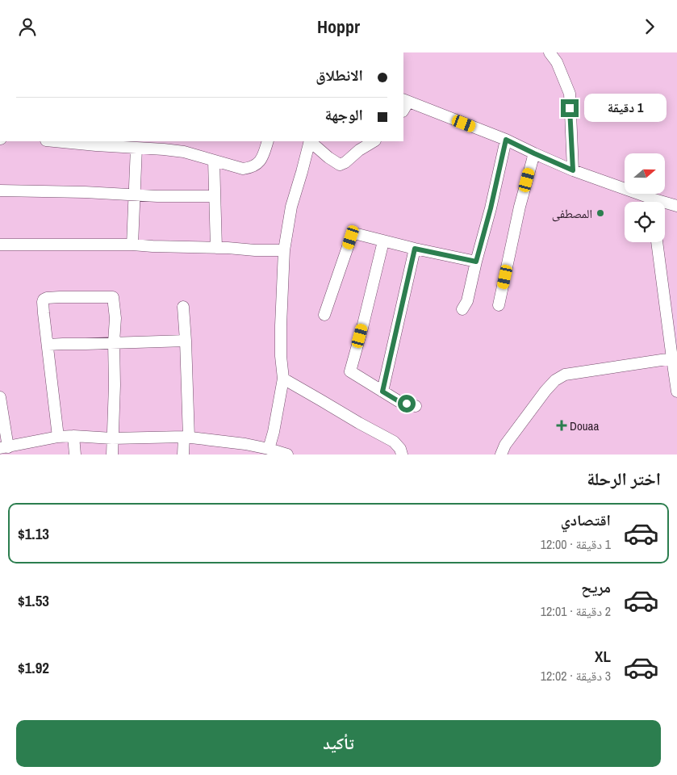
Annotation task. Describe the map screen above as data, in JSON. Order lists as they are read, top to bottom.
{
  "places": {
    "other": ["المصطفى"],
    "health": ["Douaa"]
  },
  "north": "right",
  "page": {
    "header": "Hoppr",
    "banner": ["الانطلاق", "الوجهة"],
    "bubble": "1 دقيقة",
    "heading": "اختر الرحلة",
    "list": [
      {
        "name": "اقتصادي",
        "note": "1 دقيقة · 12:00",
        "value": "$1.13"
      },
      {
        "name": "مريح",
        "note": "2 دقيقة · 12:01",
        "value": "$1.53"
      },
      {
        "name": "XL",
        "note": "3 دقيقة · 12:02",
        "value": "$1.92"
      }
    ],
    "buttons": "تأكيد"
  }
}
